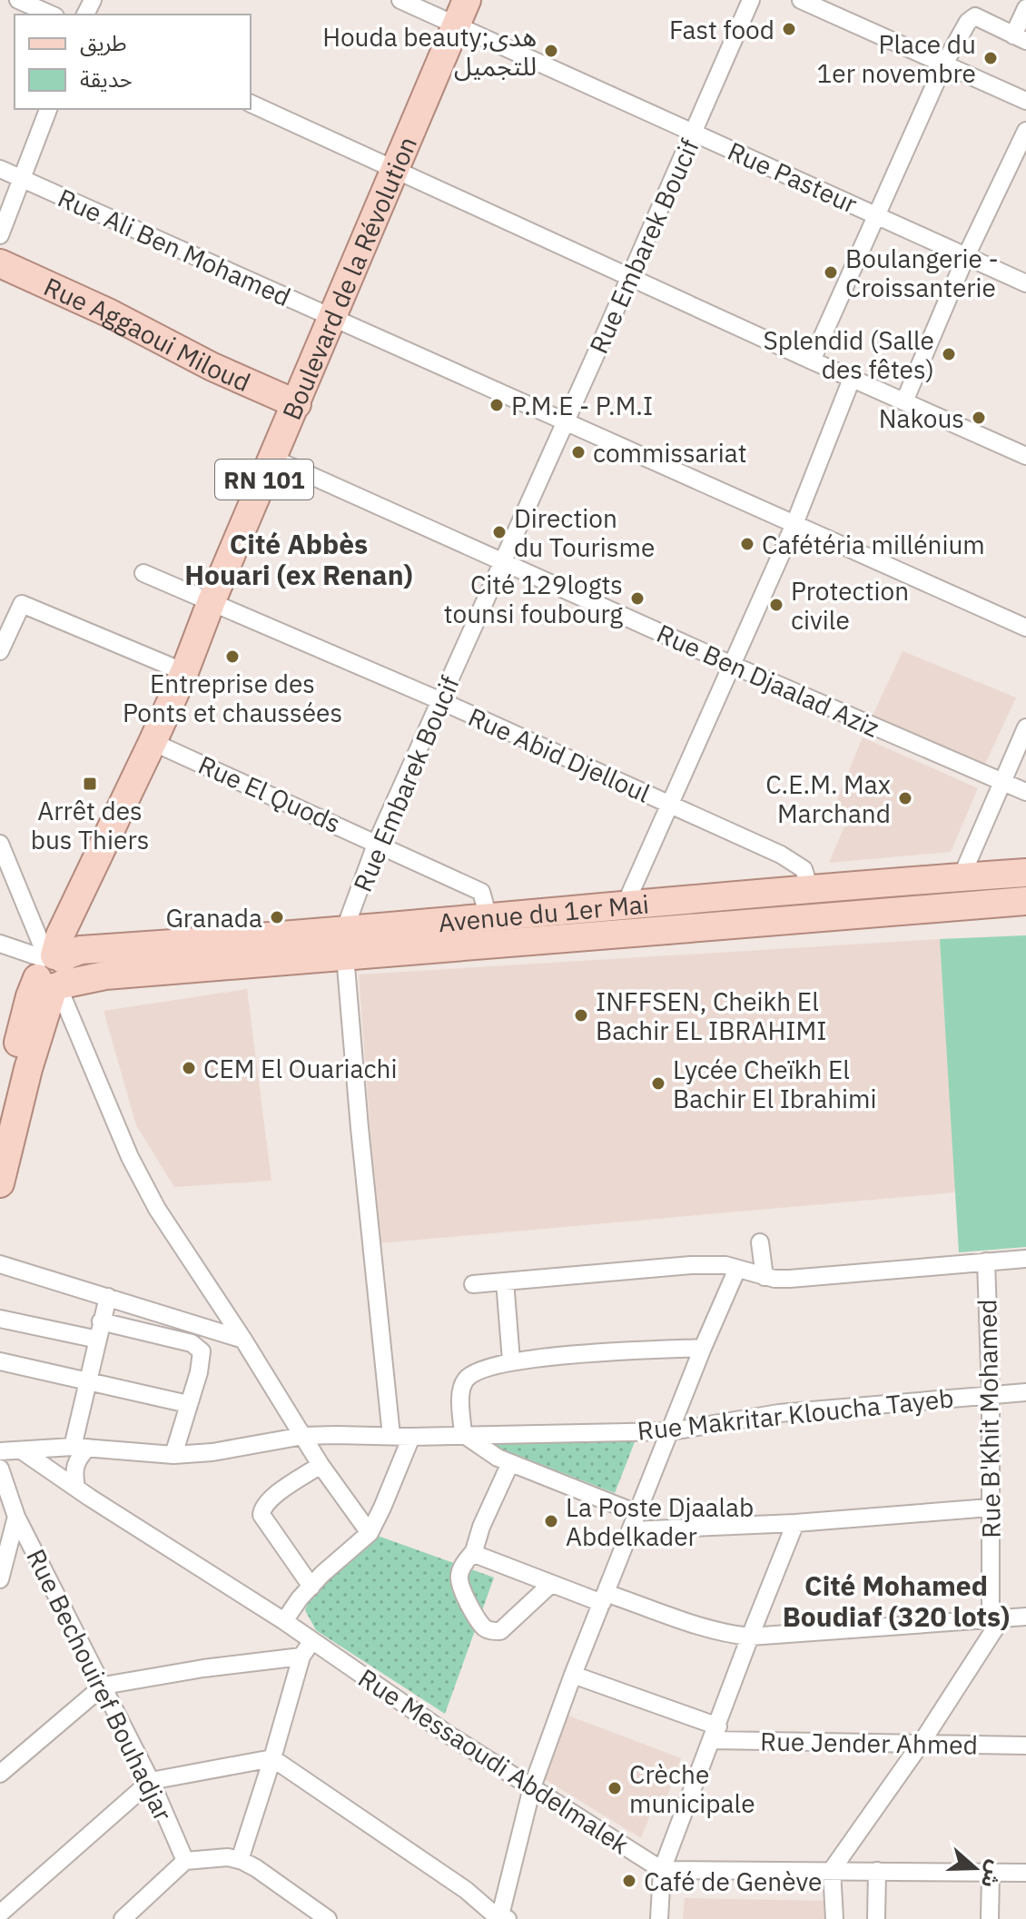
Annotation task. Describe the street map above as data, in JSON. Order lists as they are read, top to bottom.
{
  "streets": {
    "main road": [
      "Boulevard de la Révolution",
      "Rue Aggaoui Miloud",
      "RN 101",
      "Avenue du 1er Mai"
    ],
    "street": [
      "Rue Pasteur",
      "Rue Embarek Boucif",
      "Rue Ali Ben Mohamed",
      "Rue Ben Djaalad Aziz",
      "Rue Abid Djelloul",
      "Rue El Quods",
      "Rue Makritar Kloucha Tayeb",
      "Rue B'Khit Mohamed",
      "Rue Bechouiref Bouhadjar",
      "Rue Jender Ahmed",
      "Rue Messaoudi Abdelmalek"
    ]
  },
  "crossings": [
    ["Rue Pasteur", "Rue Embarek Boucif"],
    ["Rue Pasteur", "Boulevard de la Révolution"],
    ["Rue Embarek Boucif", "Rue Ali Ben Mohamed"],
    ["Rue Embarek Boucif", "Rue Ben Djaalad Aziz"],
    ["Rue Embarek Boucif", "Rue Abid Djelloul"],
    ["Rue Embarek Boucif", "Rue El Quods"],
    ["Rue Embarek Boucif", "Avenue du 1er Mai"],
    ["Rue Embarek Boucif", "Rue Makritar Kloucha Tayeb"],
    ["Rue Ali Ben Mohamed", "Boulevard de la Révolution"],
    ["Boulevard de la Révolution", "Rue Aggaoui Miloud"],
    ["Boulevard de la Révolution", "RN 101"],
    ["Boulevard de la Révolution", "Rue Ben Djaalad Aziz"],
    ["Boulevard de la Révolution", "Rue Abid Djelloul"],
    ["Boulevard de la Révolution", "Rue El Quods"],
    ["Boulevard de la Révolution", "Avenue du 1er Mai"],
    ["RN 101", "Avenue du 1er Mai"],
    ["Rue Abid Djelloul", "Avenue du 1er Mai"],
    ["Rue El Quods", "Avenue du 1er Mai"],
    ["Rue Makritar Kloucha Tayeb", "Rue B'Khit Mohamed"],
    ["Rue Makritar Kloucha Tayeb", "Rue Messaoudi Abdelmalek"]
  ],
  "districts": ["Cité Abbès Houari (ex Renan)", "Cité Mohamed Boudiaf (320 lots)"],
  "places": {
    "other": [
      "Fast food",
      "Houda beauty;هدى للتجميل",
      "Place du 1er novembre",
      "Boulangerie - Croissanterie",
      "Splendid (Salle des fêtes)",
      "P.M.E - P.M.I",
      "Nakous",
      "commissariat",
      "Direction du Tourisme",
      "Cafétéria millénium",
      "Cité 129logts tounsi foubourg",
      "Protection civile",
      "Entreprise des Ponts et chaussées",
      "C.E.M. Max Marchand",
      "Granada",
      "INFFSEN, Cheikh El Bachir EL IBRAHIMI",
      "CEM El Ouariachi",
      "Lycée Cheïkh El Bachir El Ibrahimi",
      "La Poste Djaalab Abdelkader",
      "Crèche municipale",
      "Café de Genève"
    ],
    "transit": ["Arrêt des bus Thiers"]
  },
  "legend": ["طريق", "حديقة"],
  "north": "right"
}
